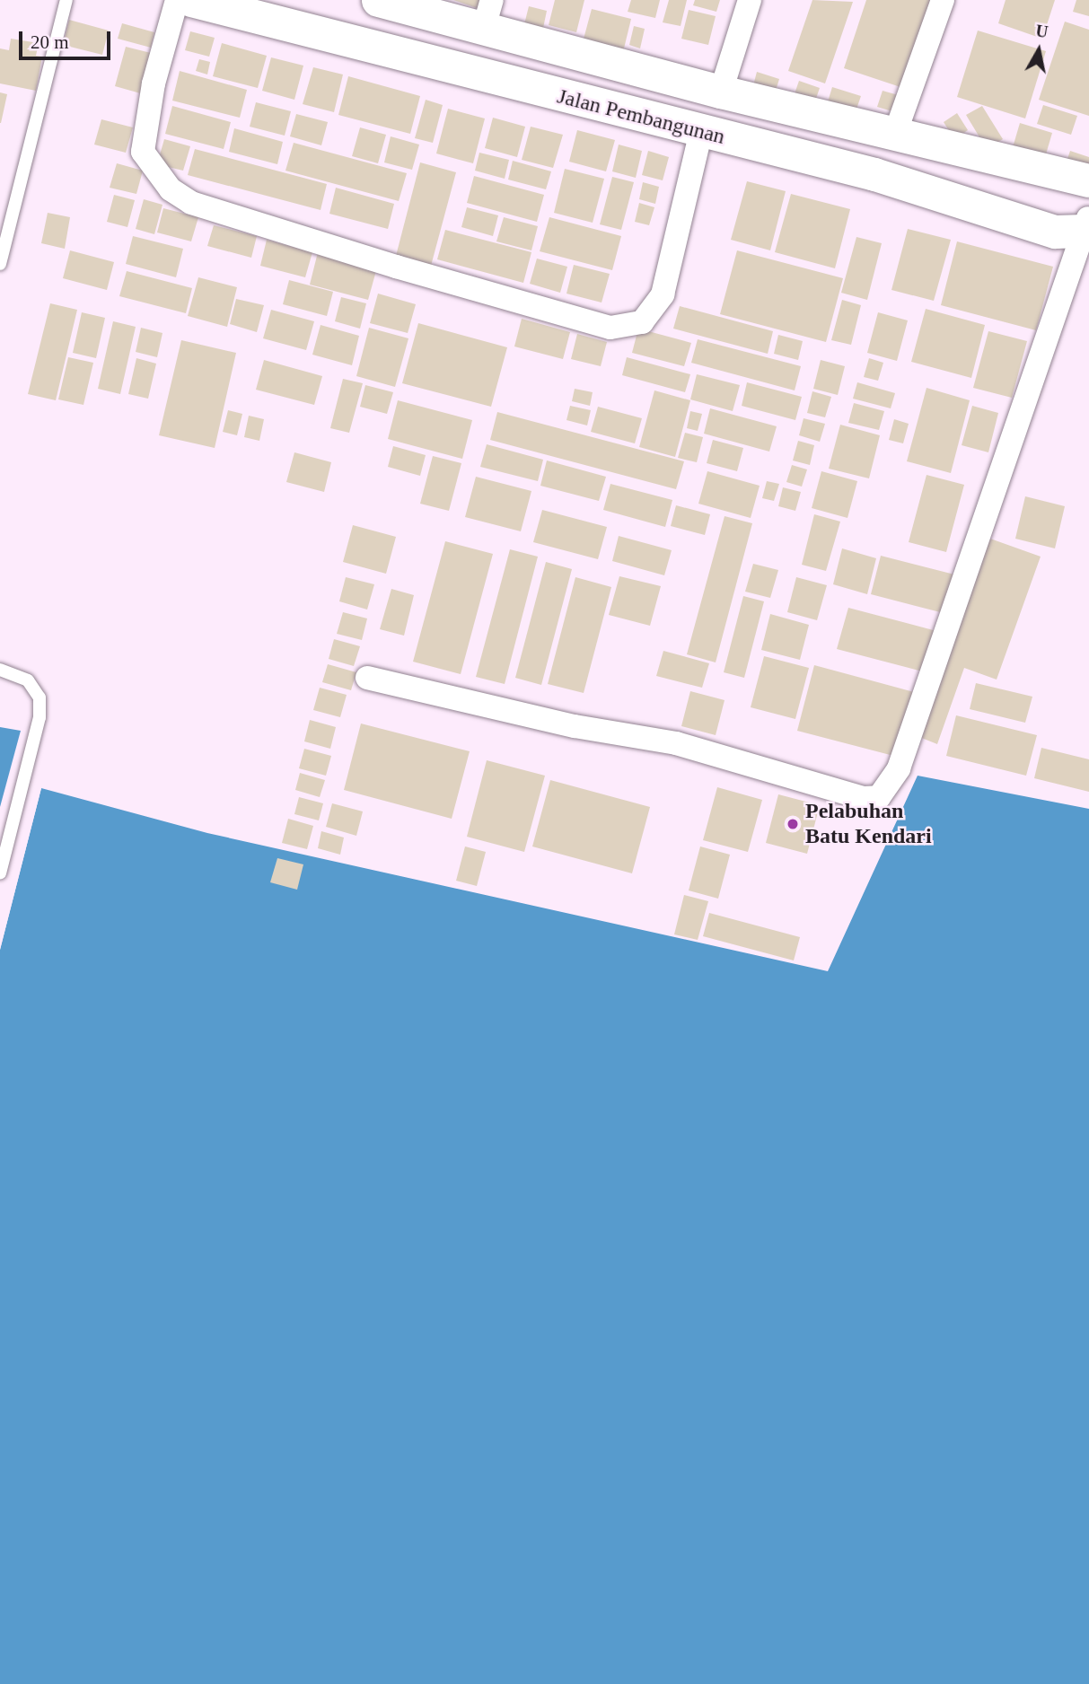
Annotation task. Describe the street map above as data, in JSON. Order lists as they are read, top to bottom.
{
  "streets": {
    "main road": ["Jalan Pembangunan"]
  },
  "places": ["Pelabuhan Batu Kendari"],
  "scale_bar": "20 m",
  "north": "top"
}
